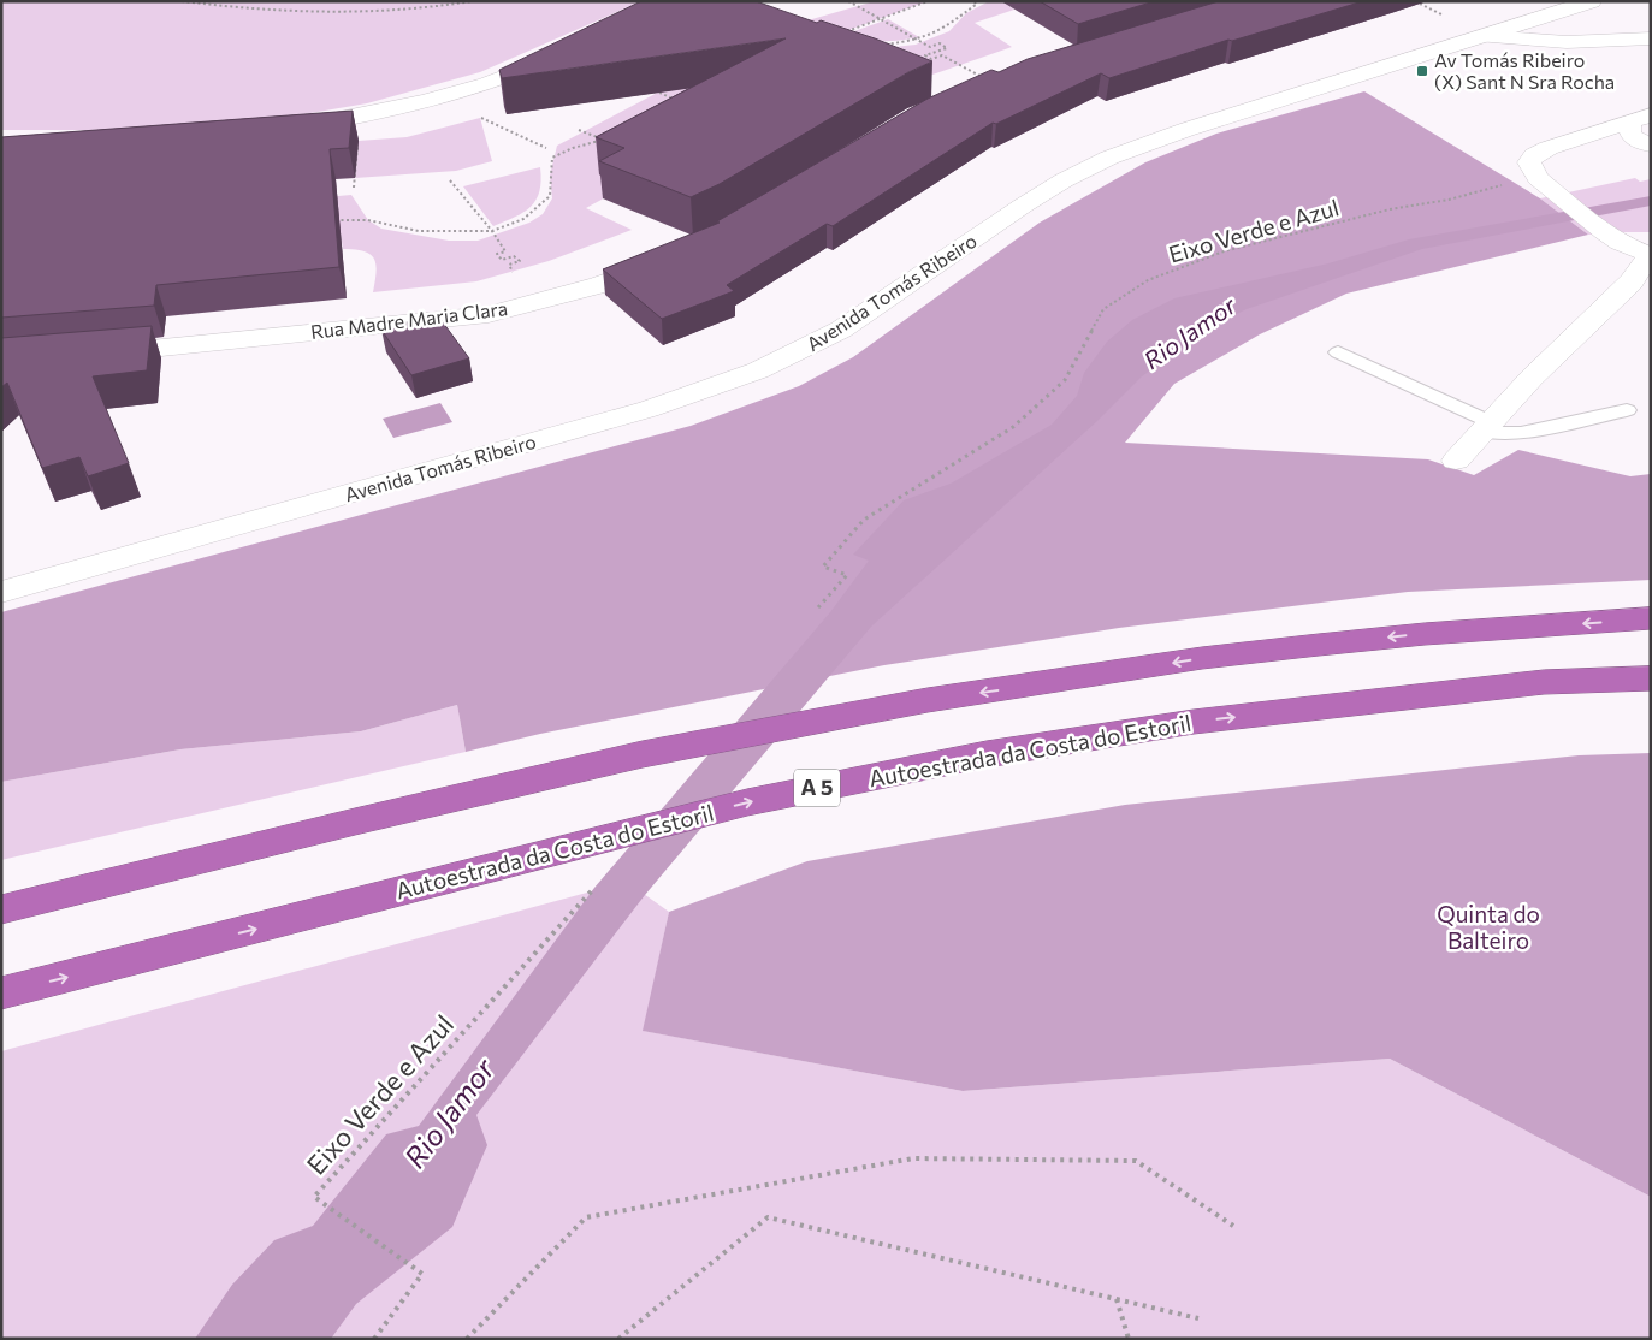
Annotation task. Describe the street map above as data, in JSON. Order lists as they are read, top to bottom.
{
  "streets": {
    "highway": ["Autoestrada da Costa do Estoril", "A 5"],
    "street": ["Avenida Tomás Ribeiro", "Rua Madre Maria Clara"],
    "path": ["Eixo Verde e Azul"]
  },
  "water": ["Rio Jamor"],
  "parks": ["Quinta do Balteiro"],
  "places": {
    "transit": ["Av Tomás Ribeiro (X) Sant N Sra Rocha"]
  }
}
